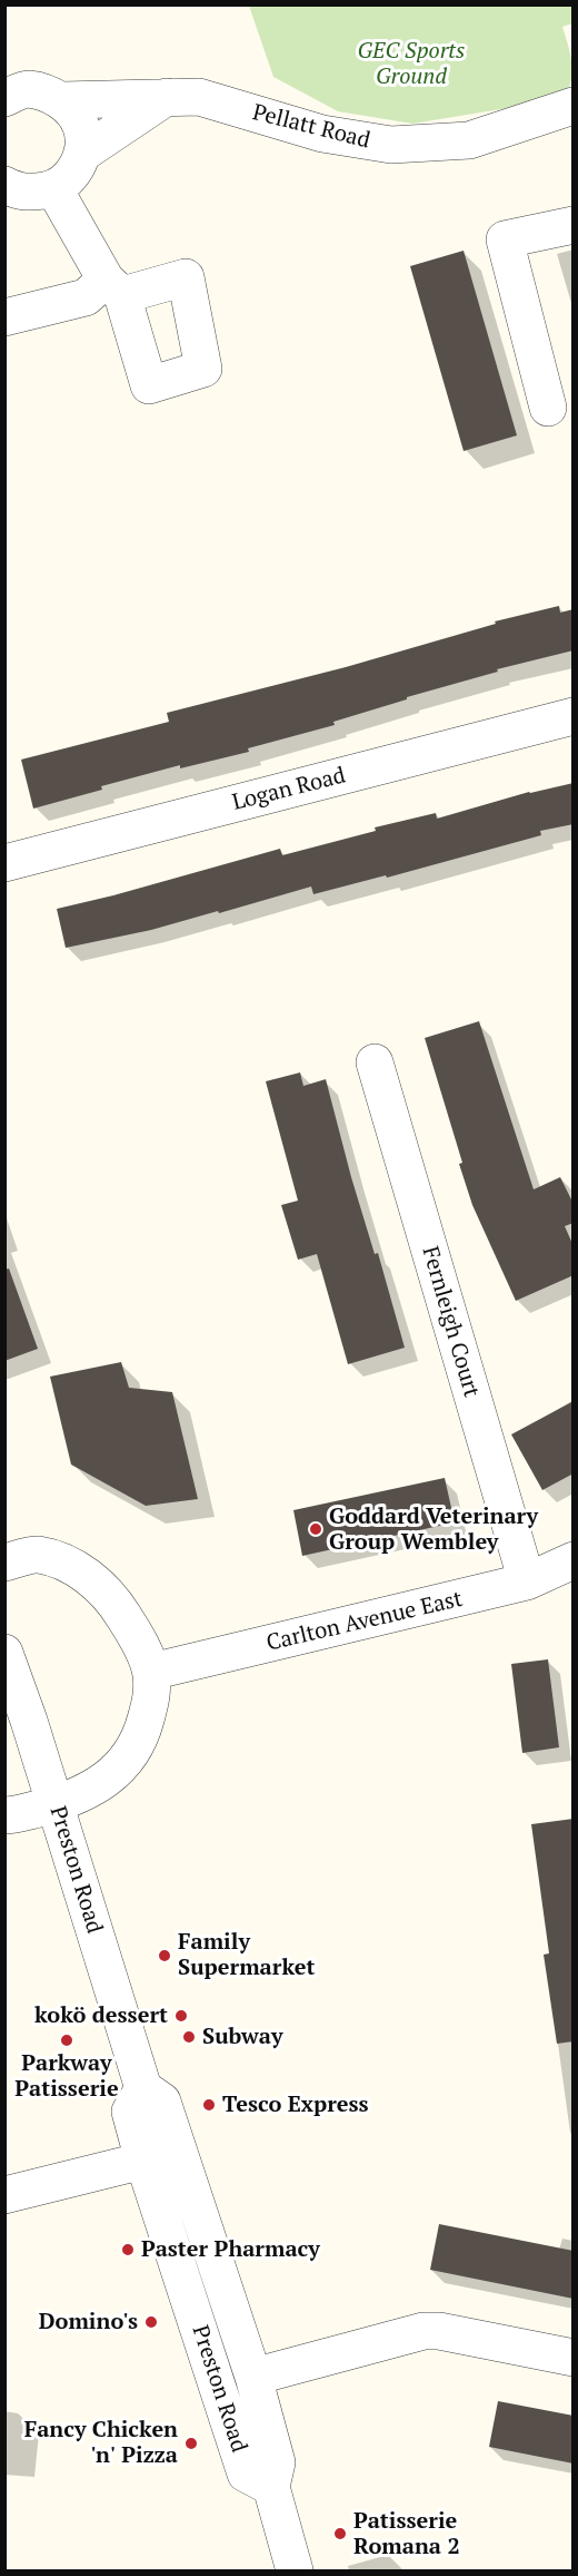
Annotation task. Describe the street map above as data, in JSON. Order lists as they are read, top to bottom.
{
  "streets": {
    "street": [
      "Pellatt Road",
      "Logan Road",
      "Fernleigh Court",
      "Carlton Avenue East",
      "Preston Road"
    ]
  },
  "crossings": [
    ["Fernleigh Court", "Carlton Avenue East"]
  ],
  "parks": ["GEC Sports Ground"],
  "places": [
    "Goddard Veterinary Group Wembley",
    "Family Supermarket",
    "kokö dessert",
    "Subway",
    "Parkway Patisserie",
    "Tesco Express",
    "Paster Pharmacy",
    "Domino's",
    "Fancy Chicken 'n' Pizza",
    "Patisserie Romana 2"
  ]
}
